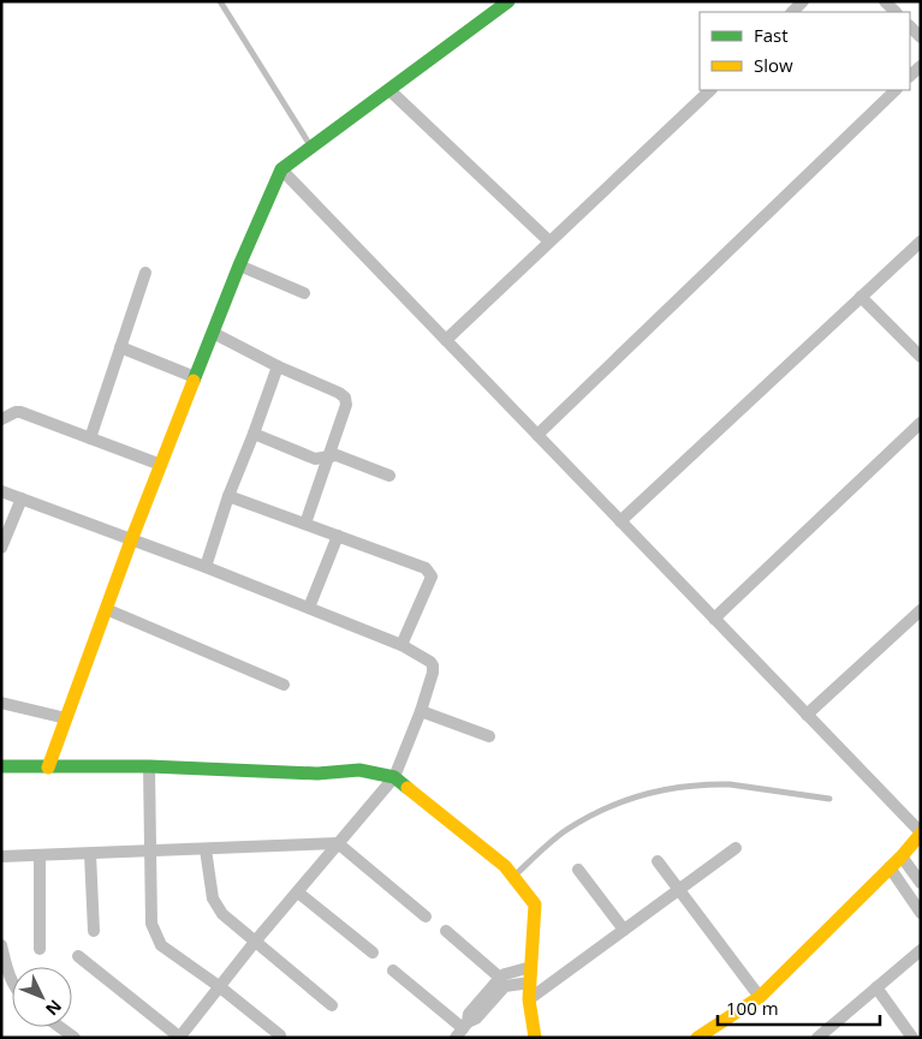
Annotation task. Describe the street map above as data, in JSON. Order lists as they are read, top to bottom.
{
  "legend": ["Fast", "Slow"],
  "scale_bar": "100 m",
  "north": "bottom right"
}
